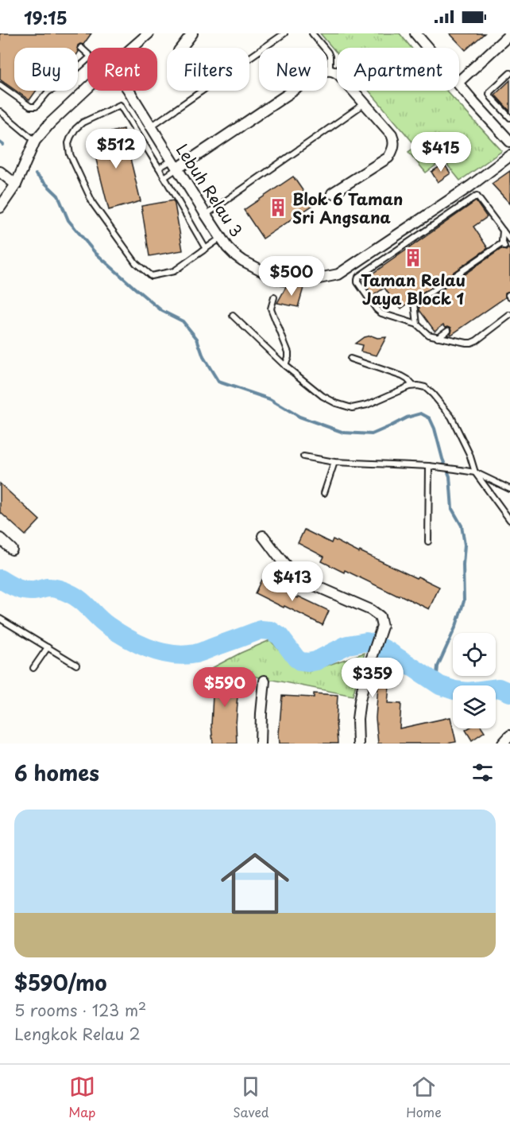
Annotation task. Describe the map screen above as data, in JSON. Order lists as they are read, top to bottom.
{
  "streets": {
    "street": ["Lebuh Relau 3"]
  },
  "places": {
    "building": ["Blok 6 Taman Sri Angsana", "Taman Relau Jaya Block 1"]
  },
  "page": {
    "status": "19:15",
    "chip": [
      "Buy",
      "Rent",
      "Filters",
      "New",
      "Apartment"
    ],
    "price": [
      "$512",
      "$415",
      "$500",
      "$413",
      "$359",
      "$590"
    ],
    "heading": "6 homes",
    "list": [
      {
        "name": "$590/mo",
        "note": "5 rooms · 123 m² · Lengkok Relau 2"
      }
    ],
    "tabs": ["Map", "Saved", "Home"]
  }
}
